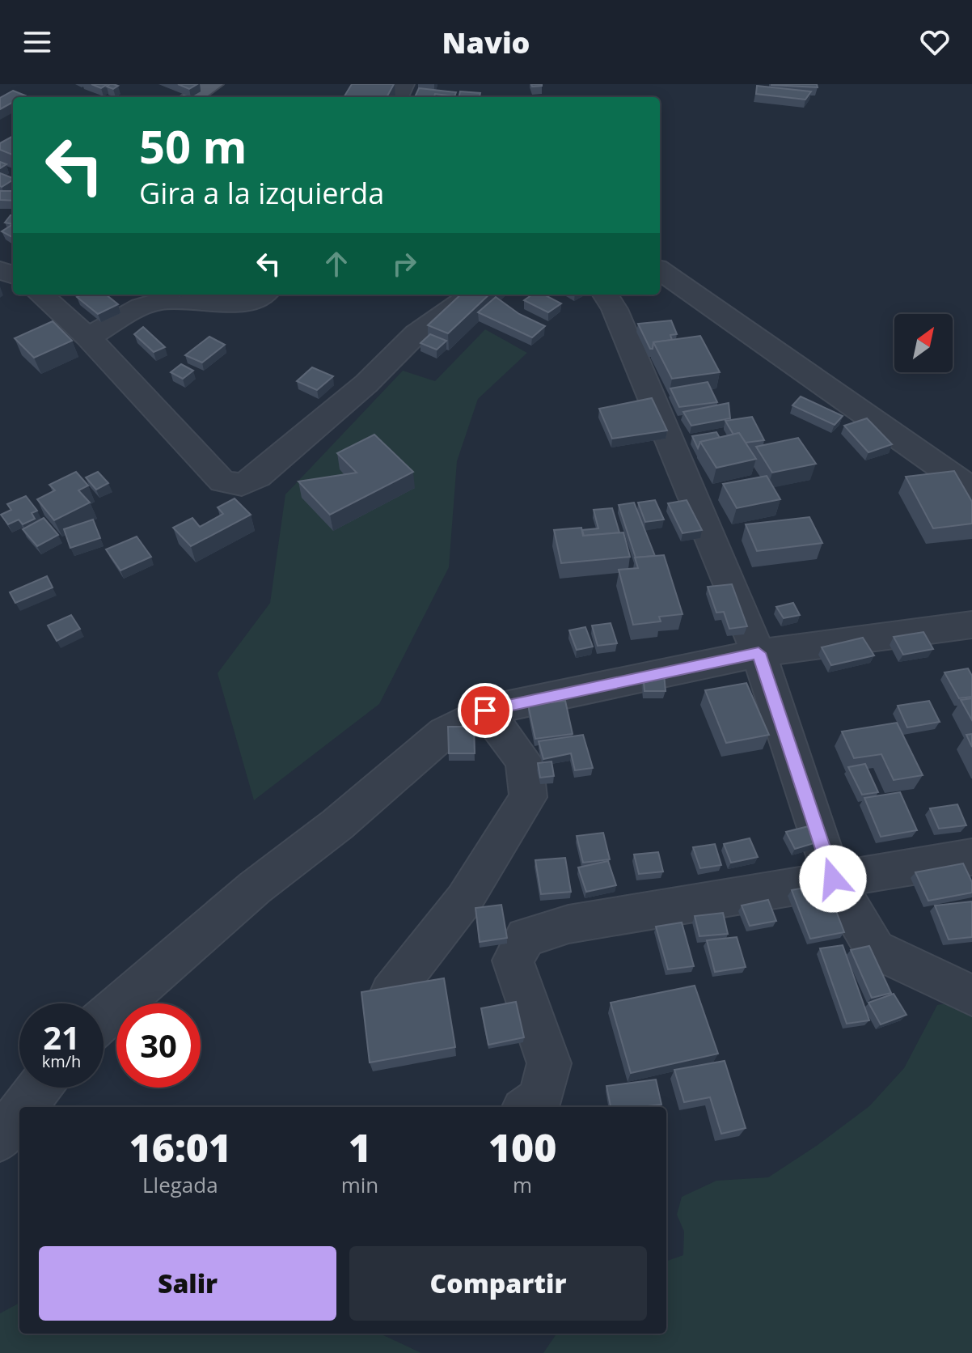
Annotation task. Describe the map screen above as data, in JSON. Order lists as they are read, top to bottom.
{
  "north": "top right",
  "page": {
    "header": "Navio",
    "turn": ["50 m", "Gira a la izquierda"],
    "speed": "21 km/h",
    "limit": "30",
    "eta": [
      "16:01",
      "Llegada",
      "1",
      "min",
      "100",
      "m"
    ],
    "buttons": ["Salir", "Compartir"]
  }
}
